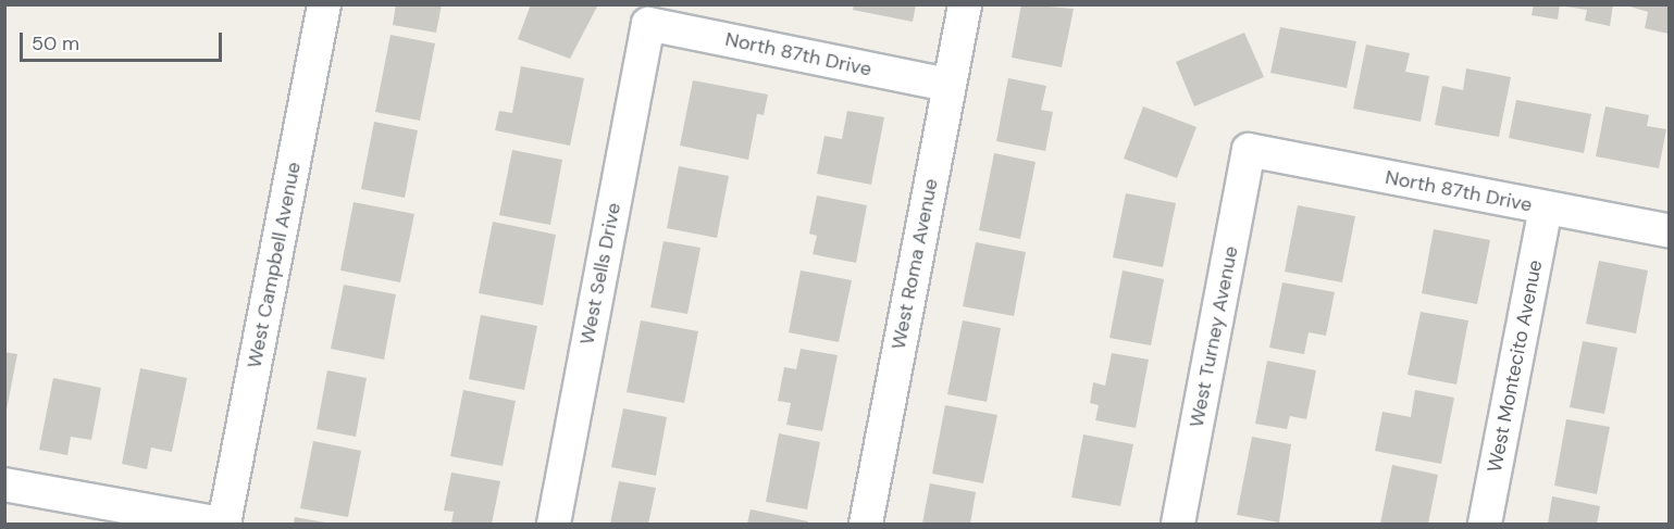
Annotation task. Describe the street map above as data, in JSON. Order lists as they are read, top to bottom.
{
  "streets": {
    "street": [
      "North 87th Drive",
      "West Roma Avenue",
      "West Campbell Avenue",
      "West Sells Drive",
      "West Turney Avenue",
      "West Montecito Avenue"
    ]
  },
  "crossings": [
    ["North 87th Drive", "West Roma Avenue"],
    ["North 87th Drive", "West Sells Drive"],
    ["North 87th Drive", "West Turney Avenue"],
    ["North 87th Drive", "West Montecito Avenue"]
  ],
  "scale_bar": "50 m"
}
